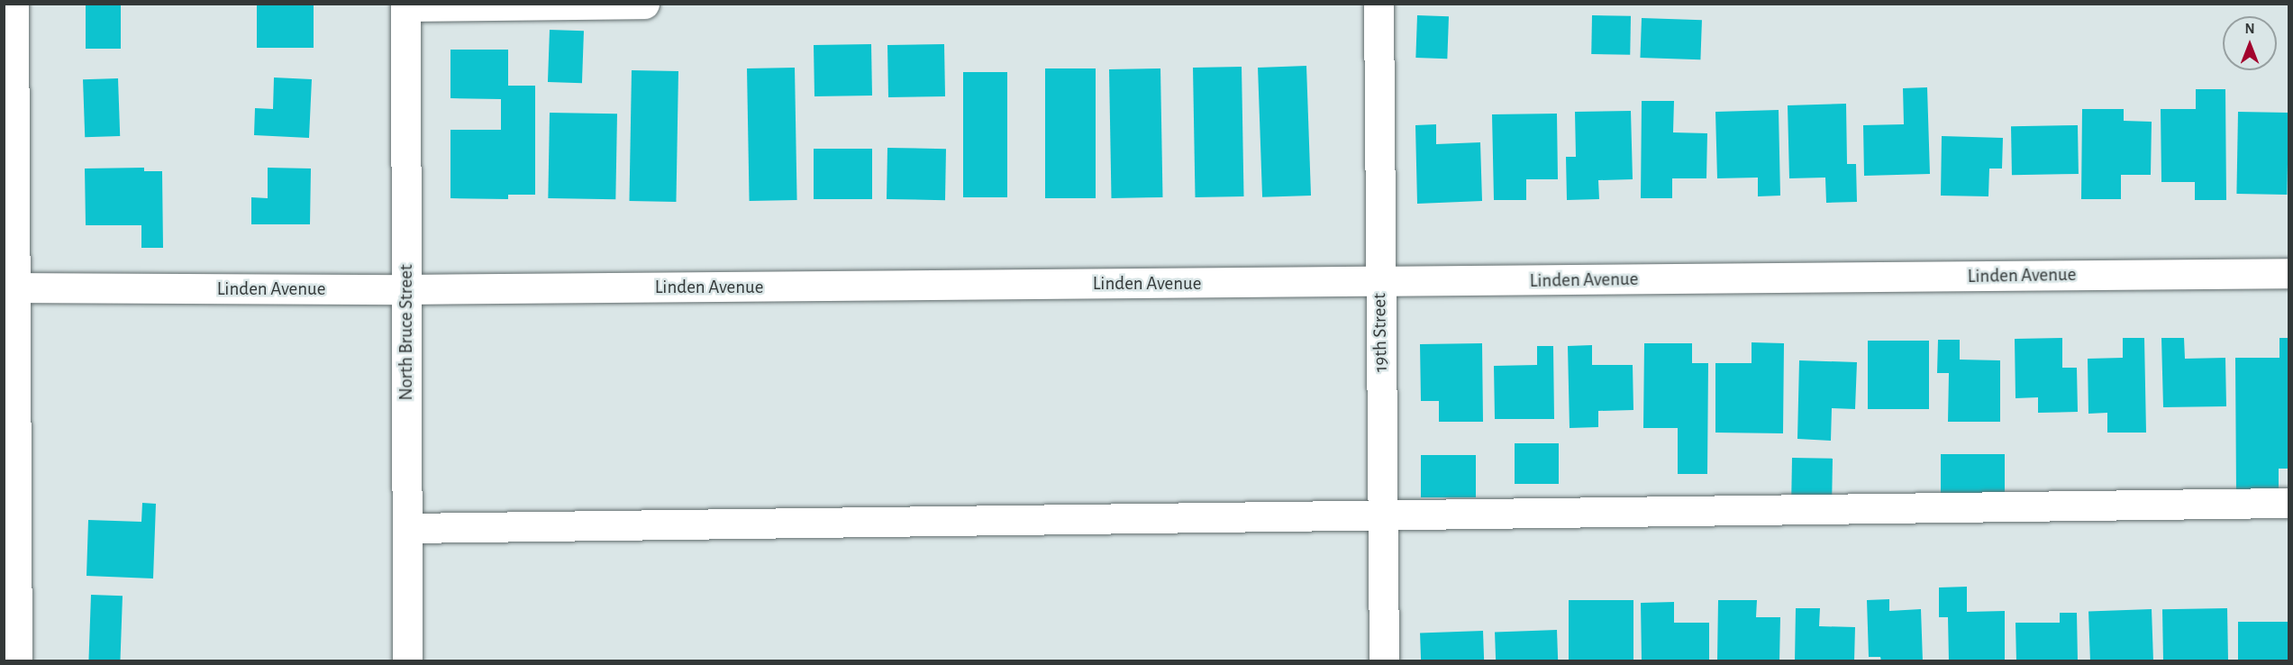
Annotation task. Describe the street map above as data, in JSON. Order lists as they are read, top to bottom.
{
  "streets": {
    "street": ["Linden Avenue", "North Bruce Street", "19th Street"]
  },
  "crossings": [
    ["Linden Avenue", "North Bruce Street"],
    ["Linden Avenue", "19th Street"]
  ],
  "north": "top"
}
